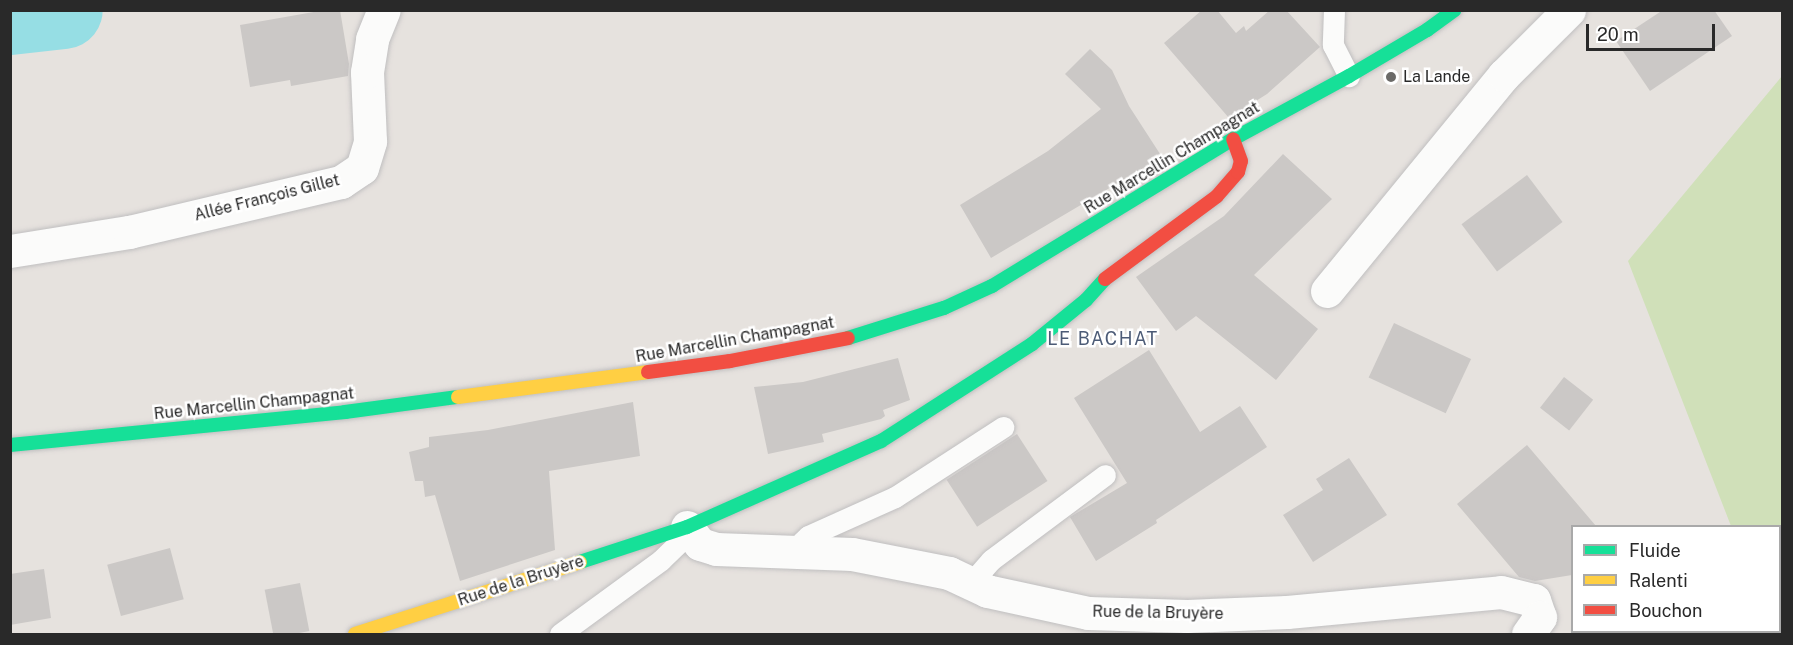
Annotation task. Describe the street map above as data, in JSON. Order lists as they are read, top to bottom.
{
  "streets": {
    "main road": ["Rue Marcellin Champagnat", "Rue de la Bruyère"],
    "street": ["Allée François Gillet"]
  },
  "crossings": [
    ["Rue Marcellin Champagnat", "Rue de la Bruyère"]
  ],
  "districts": ["LE BACHAT"],
  "places": ["La Lande"],
  "legend": ["Fluide", "Ralenti", "Bouchon"],
  "scale_bar": "20 m"
}
